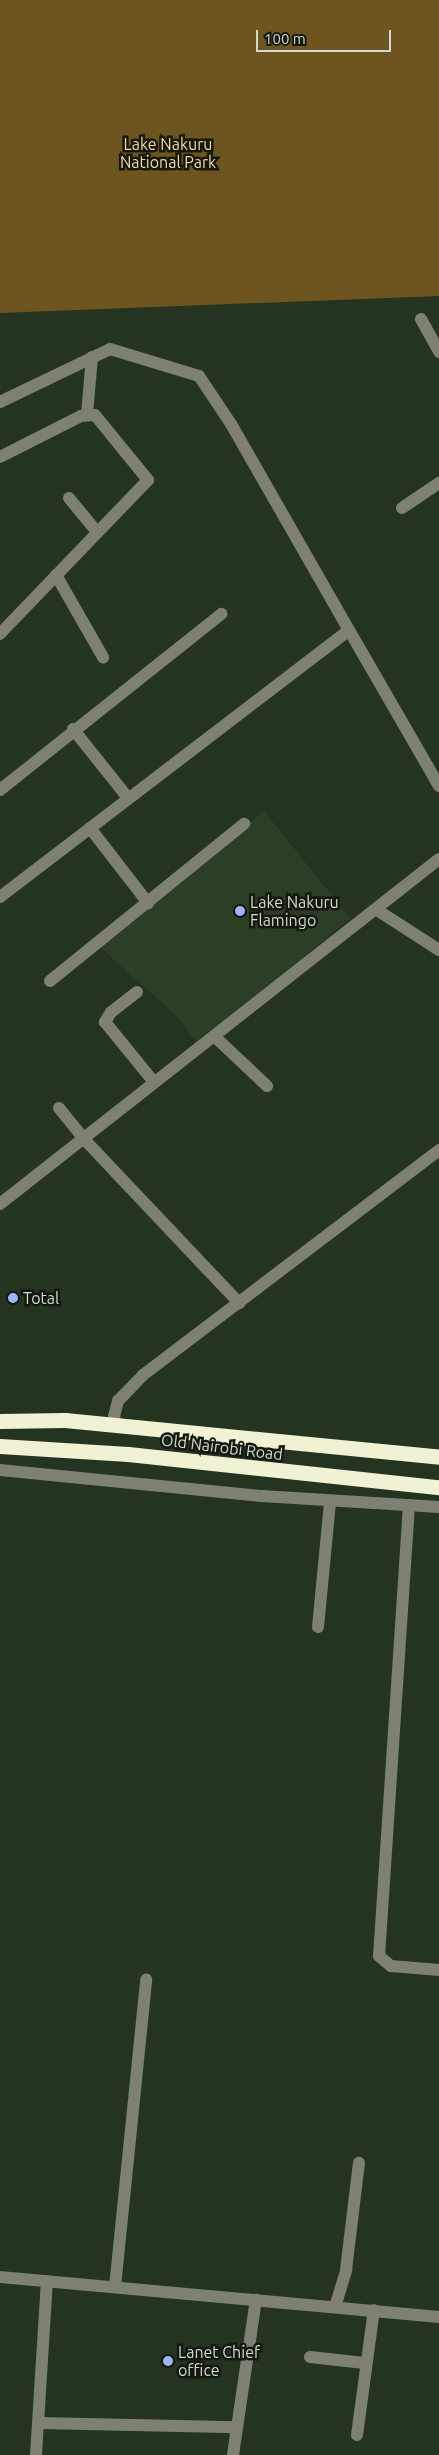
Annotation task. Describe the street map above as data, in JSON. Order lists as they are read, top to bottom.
{
  "streets": {
    "highway": ["Old Nairobi Road"]
  },
  "parks": ["Lake Nakuru National Park"],
  "places": ["Lake Nakuru Flamingo", "Total", "Lanet Chief office"],
  "scale_bar": "100 m"
}
